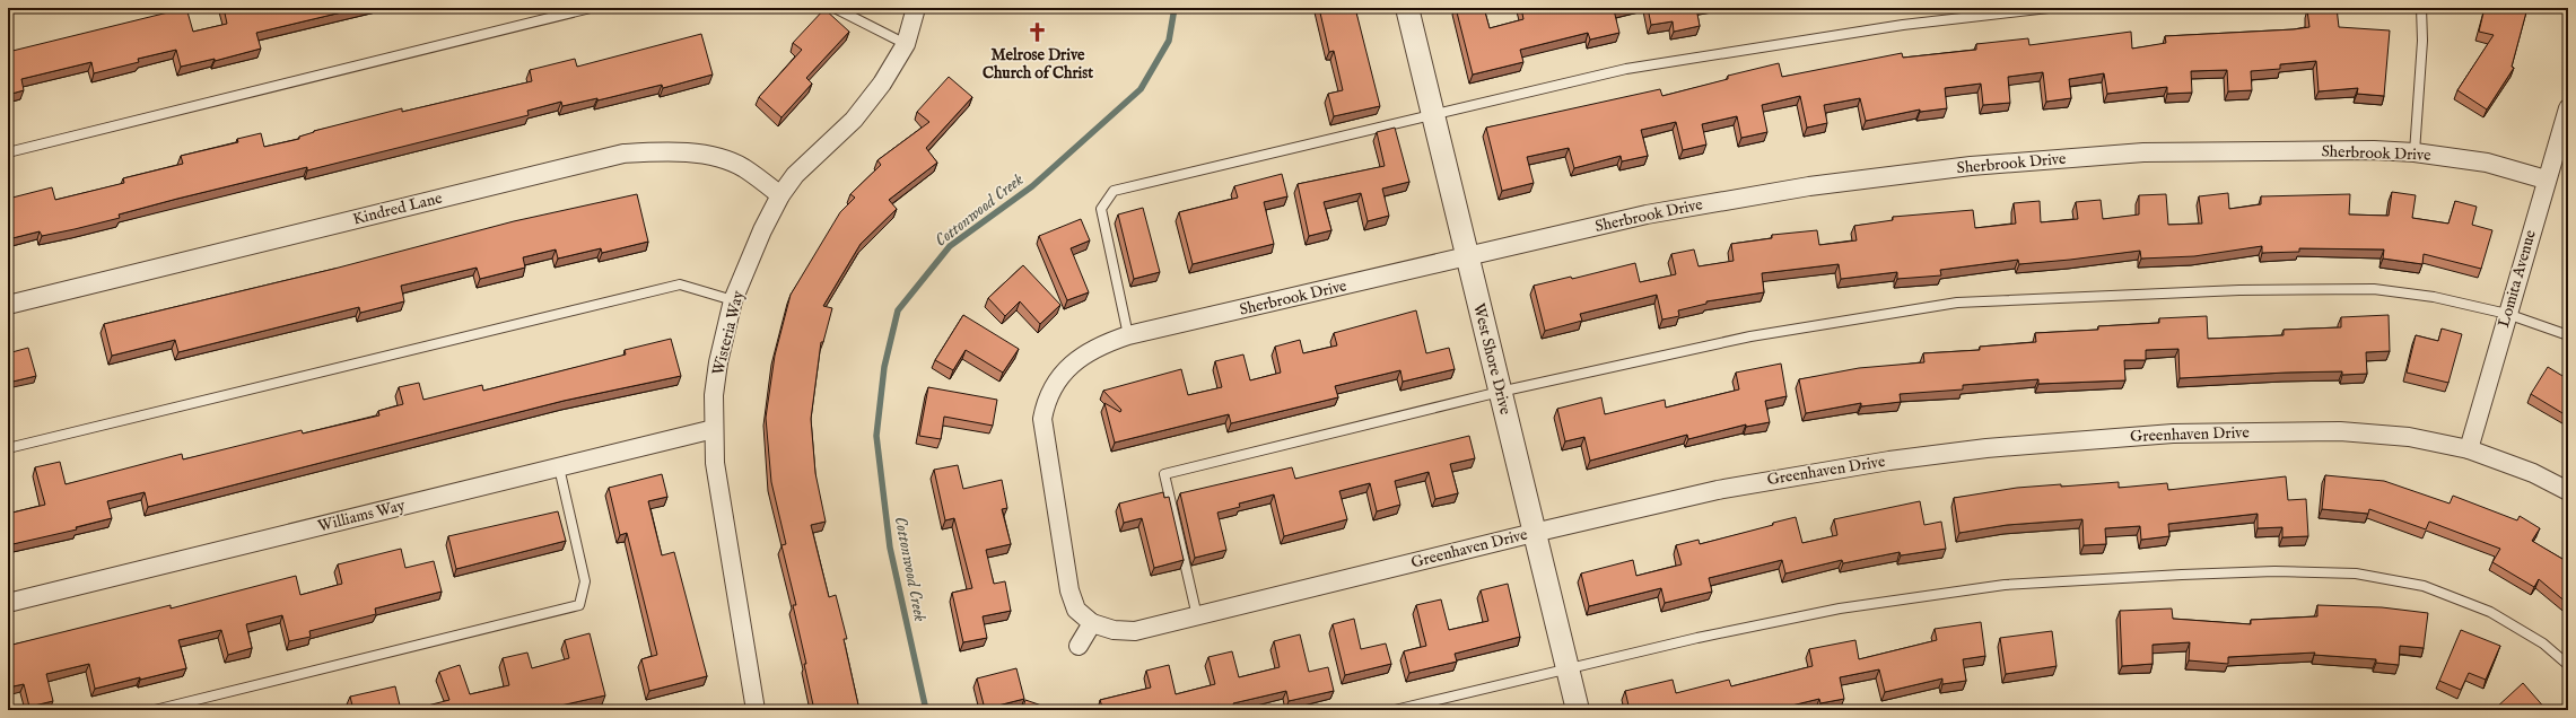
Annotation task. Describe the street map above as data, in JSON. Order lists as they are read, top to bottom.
{
  "streets": {
    "street": [
      "Sherbrook Drive",
      "Kindred Lane",
      "Lomita Avenue",
      "Wisteria Way",
      "West Shore Drive",
      "Greenhaven Drive",
      "Williams Way"
    ]
  },
  "crossings": [
    ["Sherbrook Drive", "Lomita Avenue"],
    ["Sherbrook Drive", "West Shore Drive"],
    ["Sherbrook Drive", "Greenhaven Drive"],
    ["Kindred Lane", "Wisteria Way"],
    ["Lomita Avenue", "Greenhaven Drive"],
    ["Wisteria Way", "Williams Way"],
    ["West Shore Drive", "Greenhaven Drive"]
  ],
  "water": ["Cottonwood Creek"],
  "places": {
    "church": ["Melrose Drive Church of Christ"]
  }
}
